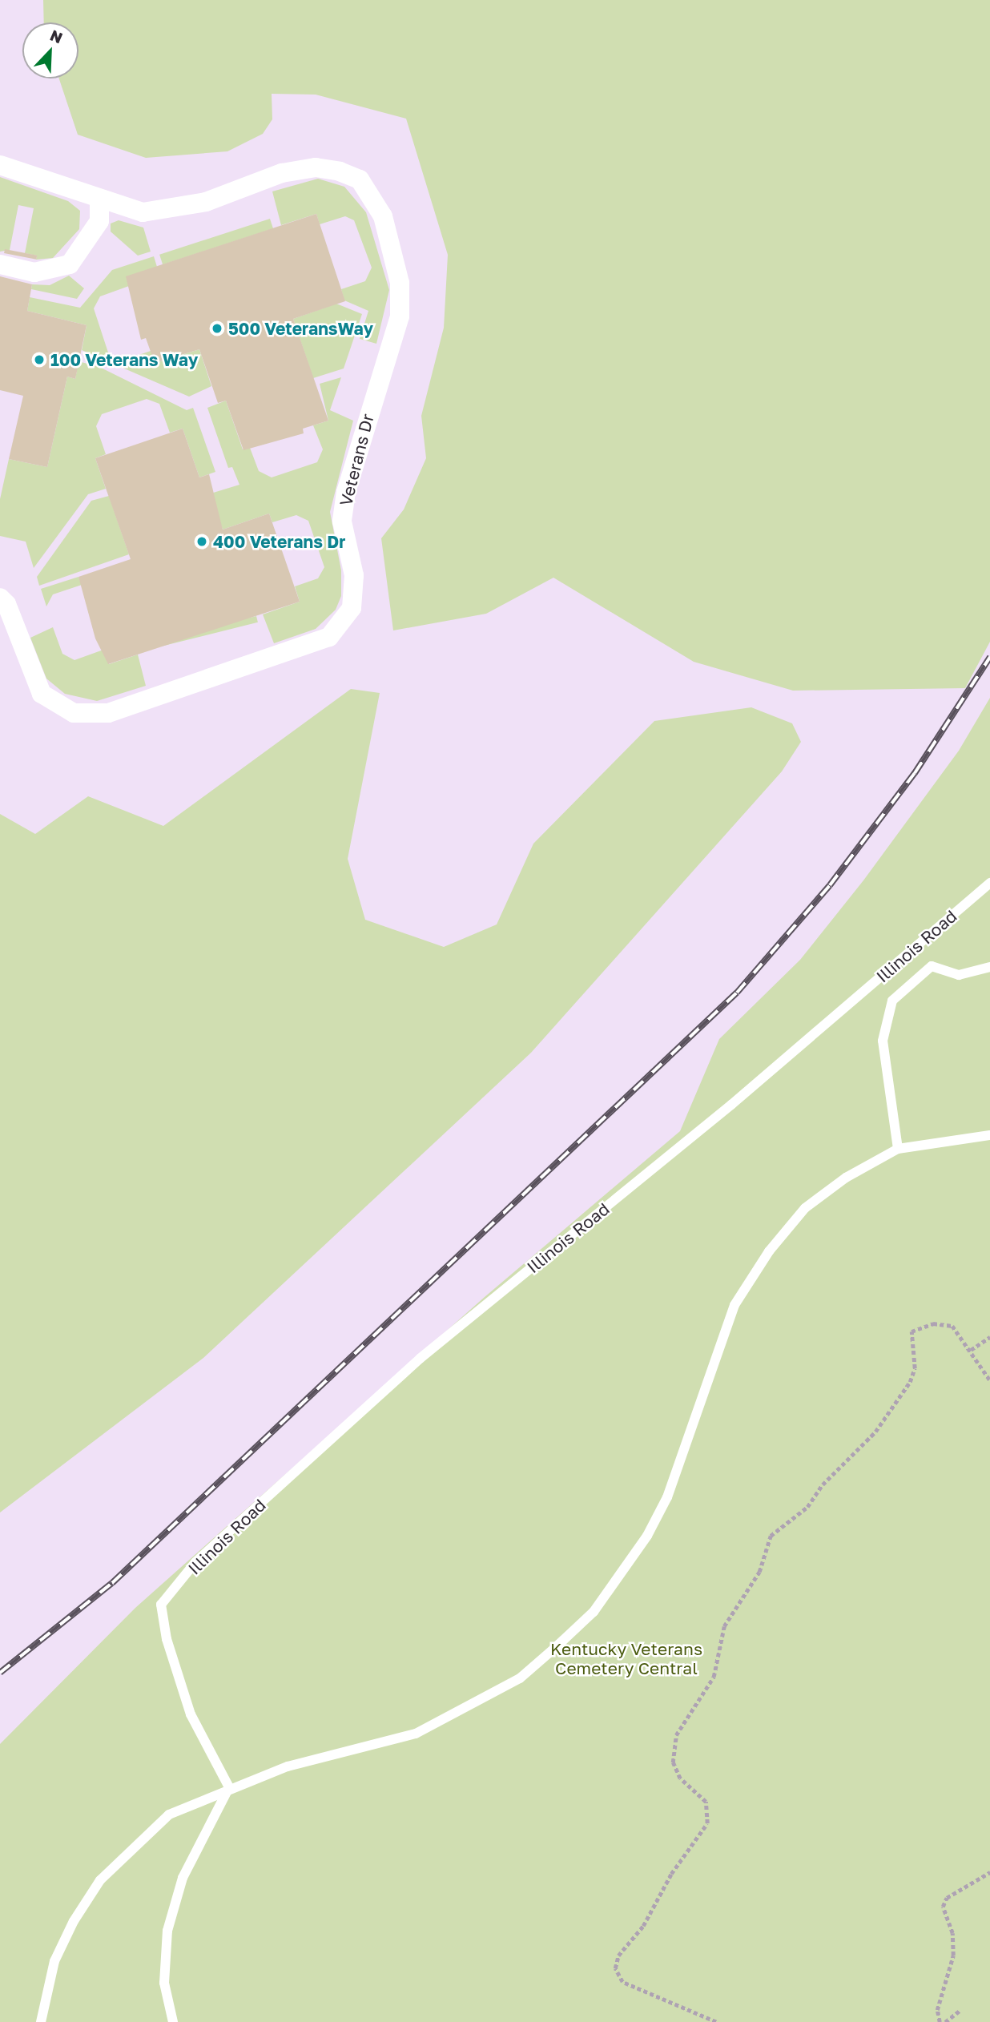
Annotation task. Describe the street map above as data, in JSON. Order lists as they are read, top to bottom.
{
  "streets": {
    "street": ["Veterans Dr"],
    "lane": ["Illinois Road"]
  },
  "parks": ["Kentucky Veterans Cemetery Central"],
  "places": ["500 VeteransWay", "100 Veterans Way", "400 Veterans Dr"],
  "north": "top right"
}
